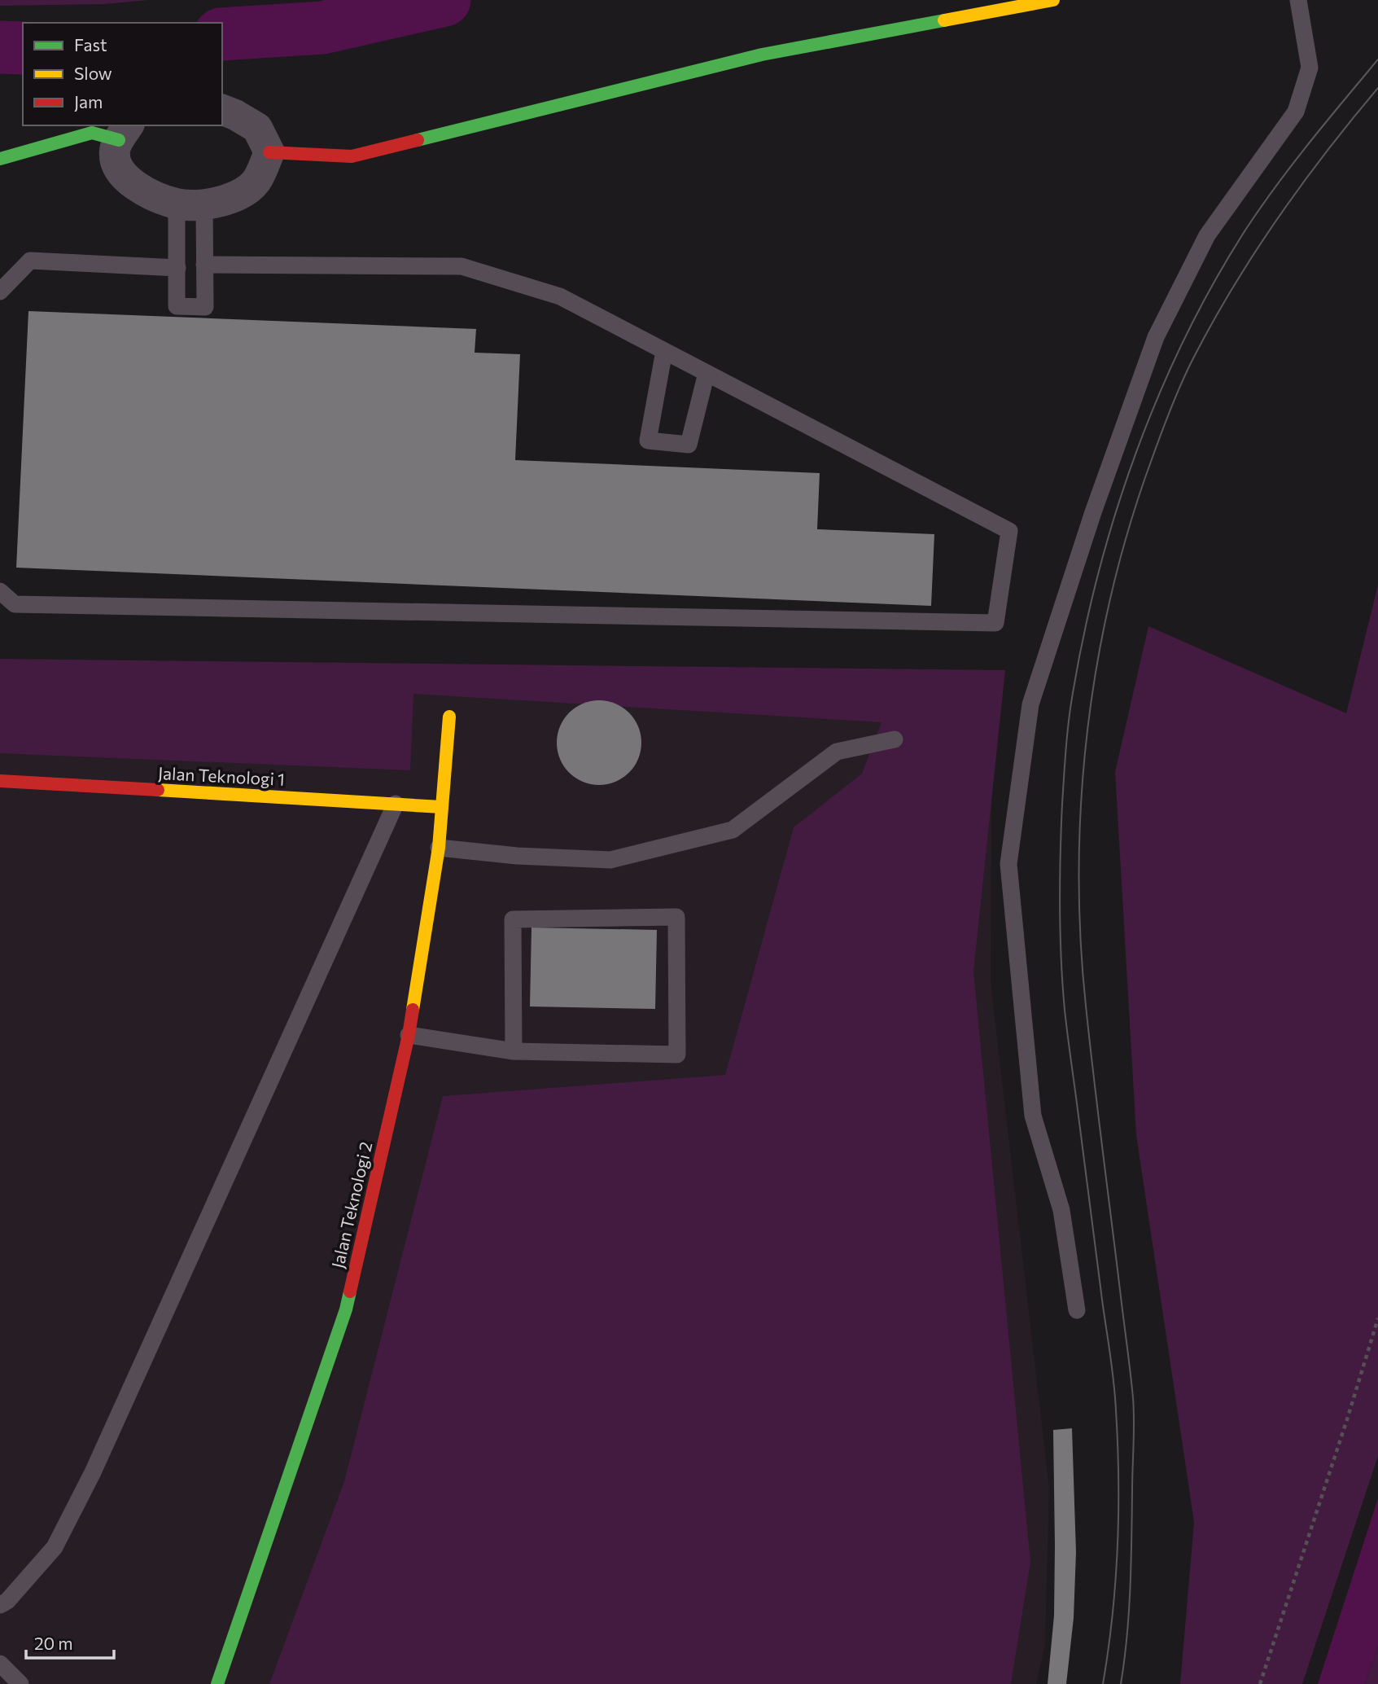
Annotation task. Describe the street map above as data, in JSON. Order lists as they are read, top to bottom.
{
  "streets": {
    "street": ["Jalan Teknologi 1", "Jalan Teknologi 2"]
  },
  "crossings": [
    ["Jalan Teknologi 1", "Jalan Teknologi 2"]
  ],
  "legend": ["Fast", "Slow", "Jam"],
  "scale_bar": "20 m"
}
